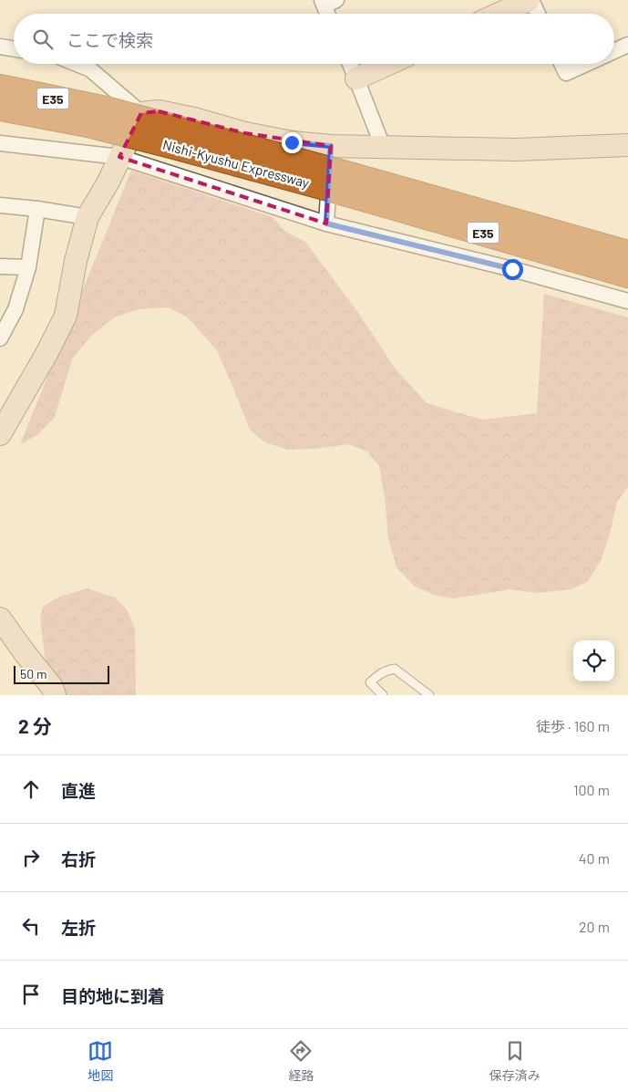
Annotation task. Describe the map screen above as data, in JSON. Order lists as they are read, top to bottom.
{
  "streets": {
    "highway": ["E35", "Nishi-Kyushu Expressway"]
  },
  "scale_bar": "50 m",
  "page": {
    "search": "ここで検索",
    "scale": "50 m",
    "heading": ["2 分", "徒歩 · 160 m"],
    "list": [
      ["直進", "100 m"],
      ["右折", "40 m"],
      ["左折", "20 m"],
      "目的地に到着"
    ],
    "nav": ["地図", "経路", "保存済み"]
  }
}
